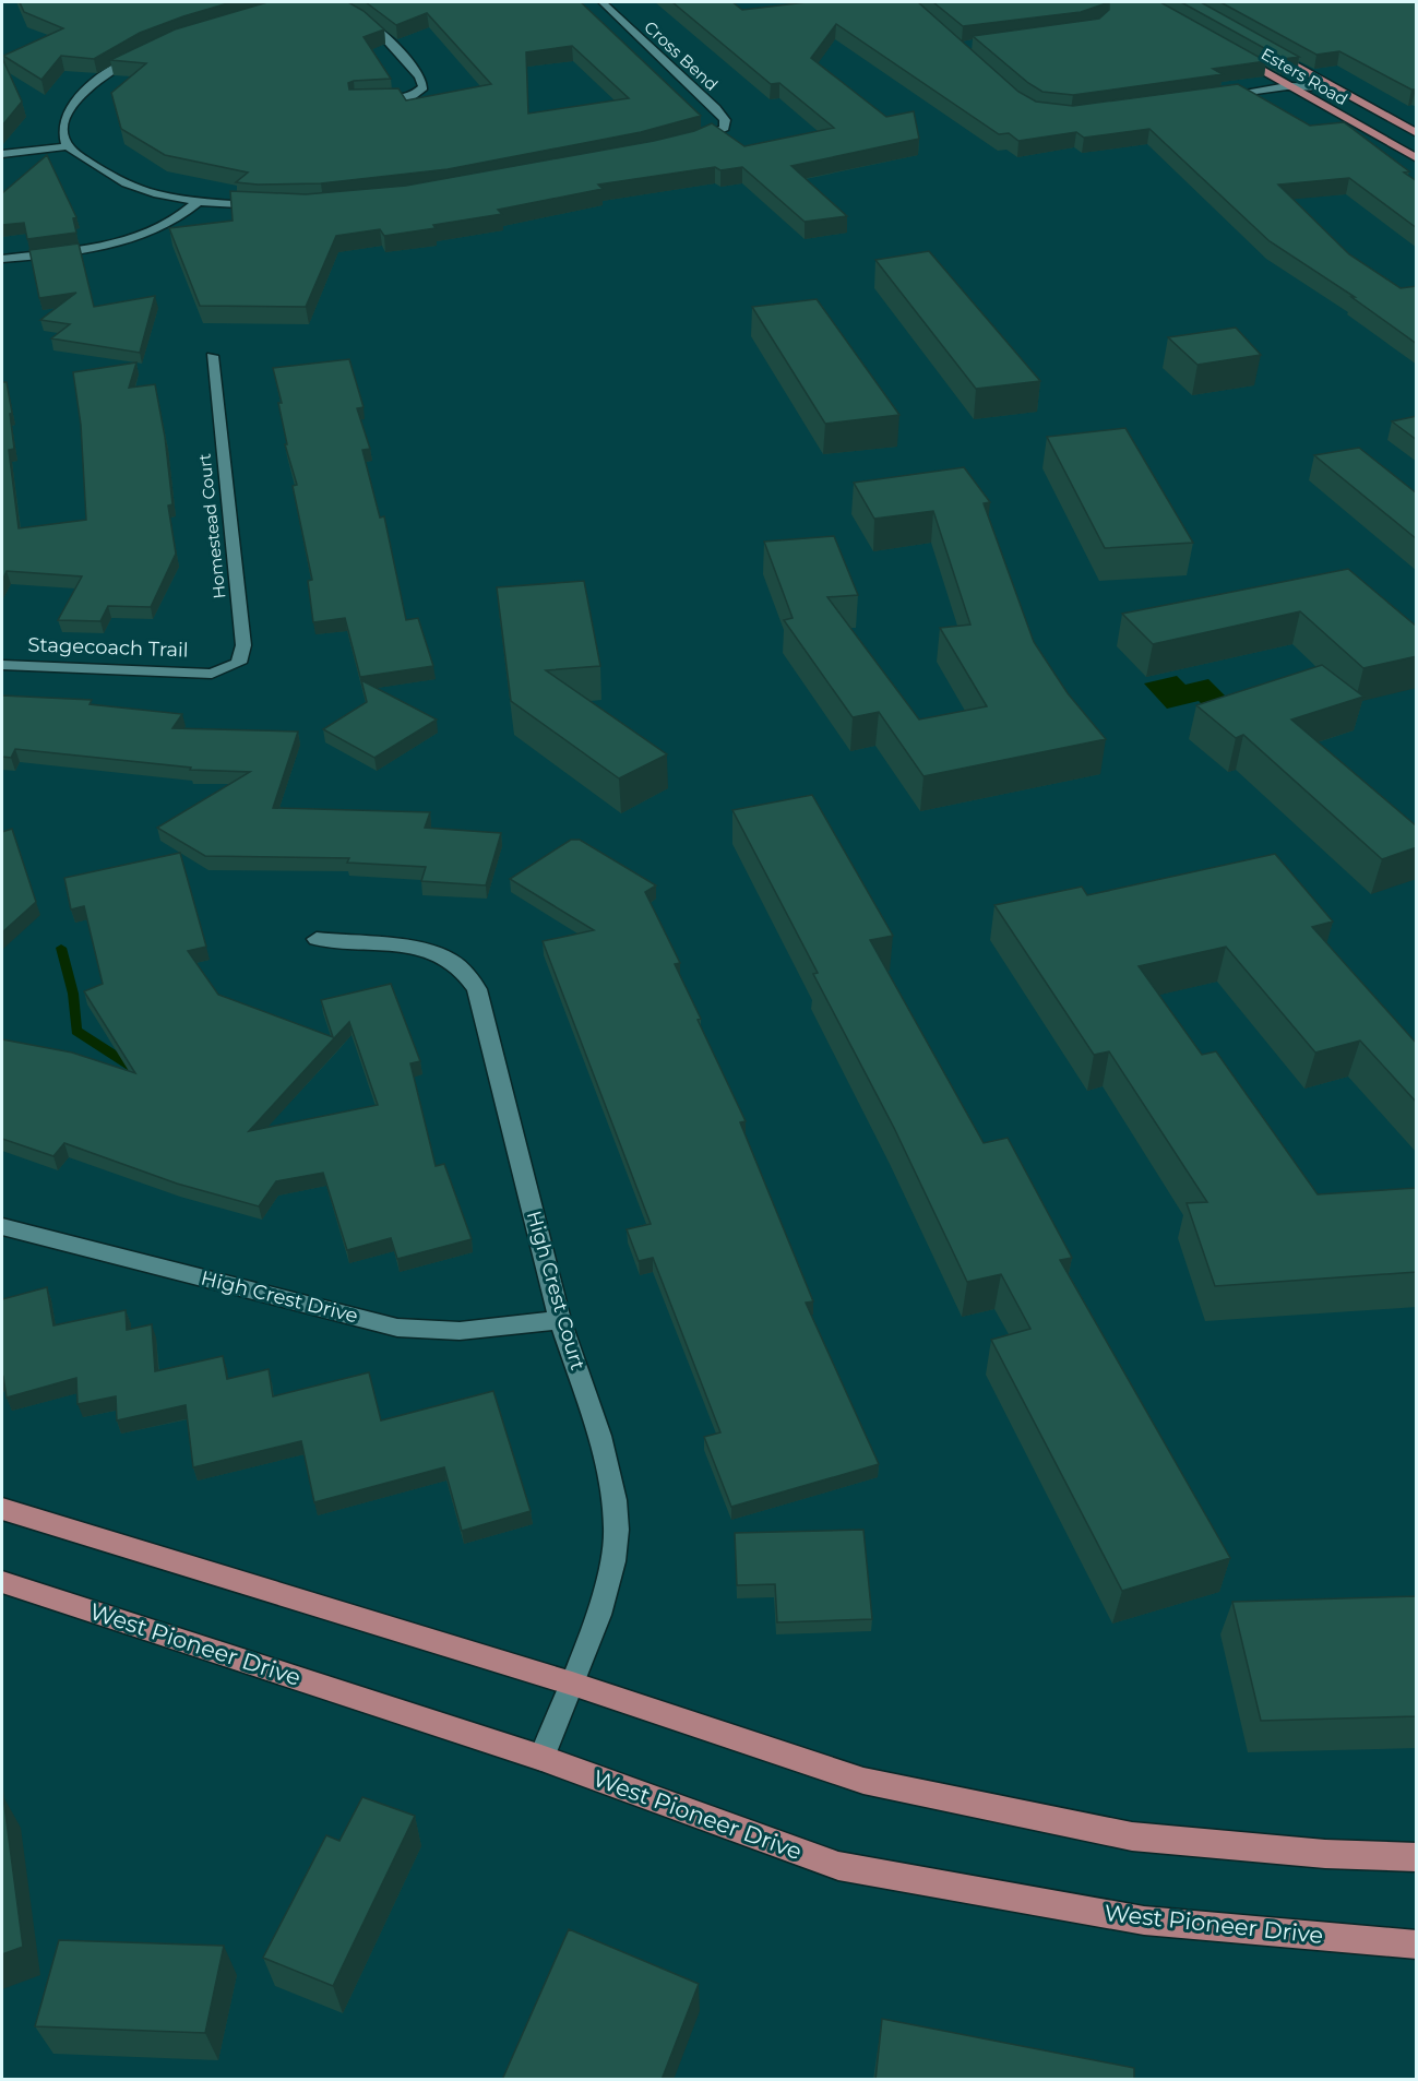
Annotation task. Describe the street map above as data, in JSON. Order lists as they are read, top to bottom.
{
  "streets": {
    "main road": ["Esters Road", "West Pioneer Drive"],
    "street": [
      "Cross Bend",
      "Homestead Court",
      "Stagecoach Trail",
      "High Crest Court",
      "High Crest Drive"
    ]
  },
  "crossings": [
    ["Homestead Court", "Stagecoach Trail"],
    ["High Crest Court", "High Crest Drive"],
    ["High Crest Court", "West Pioneer Drive"]
  ]
}
